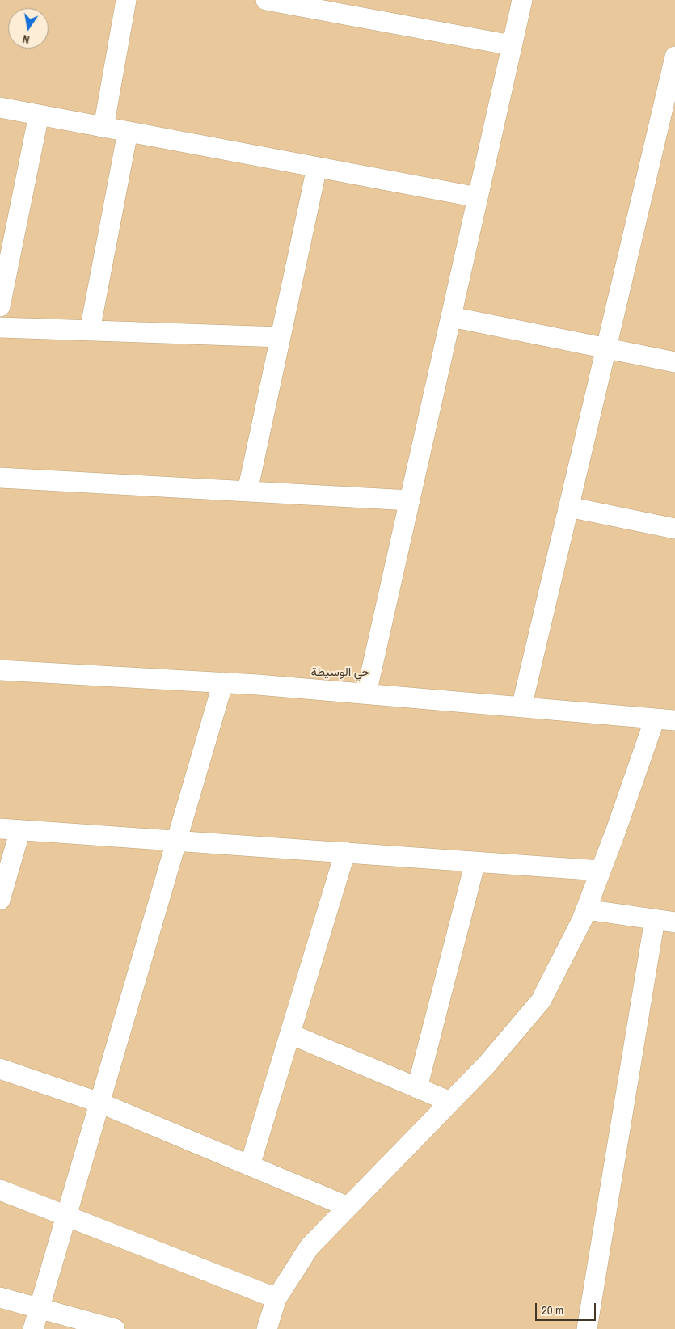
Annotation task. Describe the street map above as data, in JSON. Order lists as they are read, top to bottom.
{
  "districts": ["حي الوسيطة"],
  "scale_bar": "20 m",
  "north": "bottom"
}
